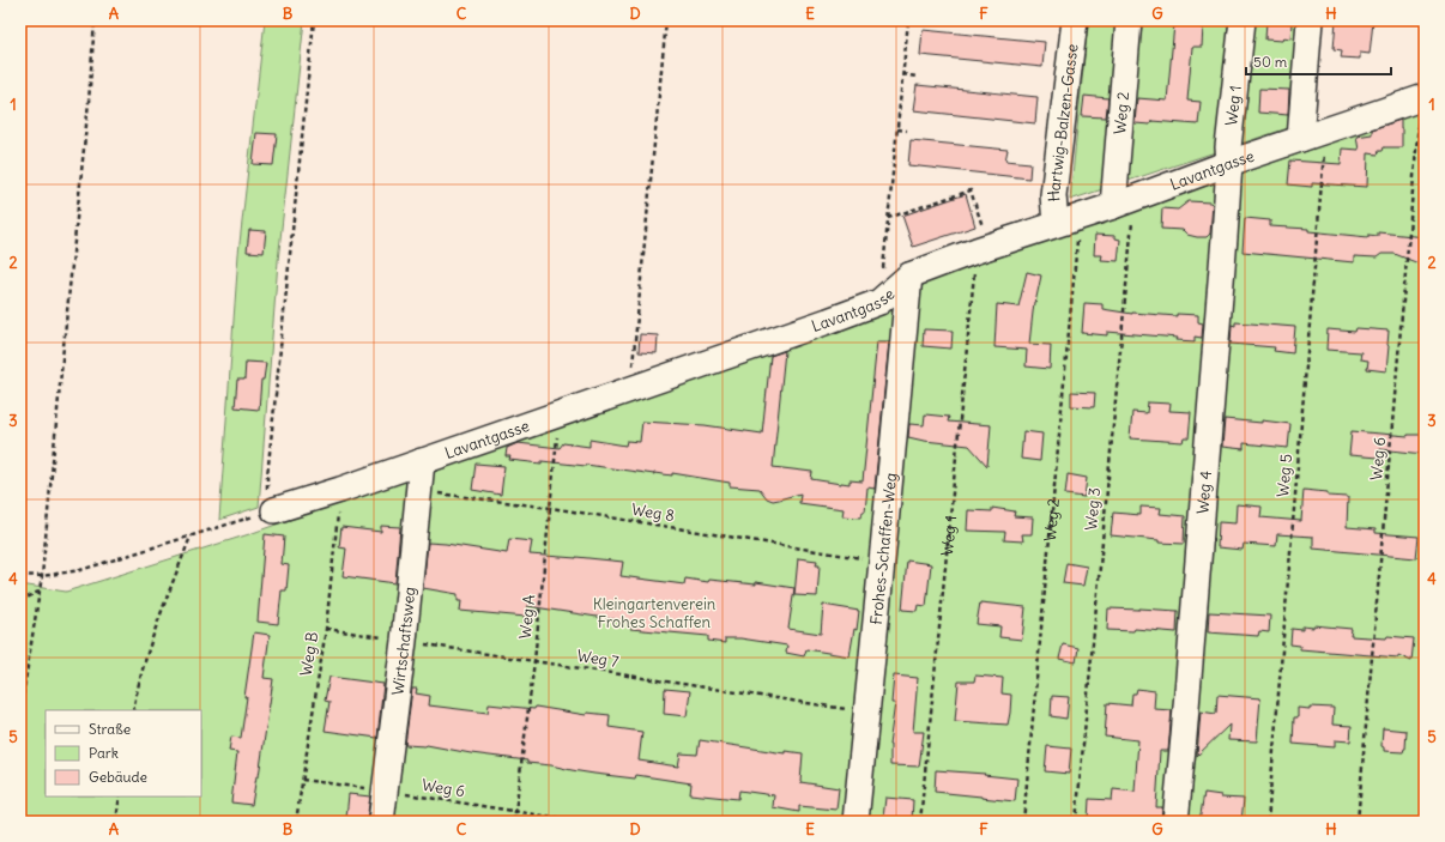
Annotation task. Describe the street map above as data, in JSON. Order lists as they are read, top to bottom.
{
  "streets": {
    "street": [
      "Weg 1",
      "Weg 2",
      "Hartwig-Balzen-Gasse",
      "Lavantgasse",
      "Weg 4",
      "Frohes-Schaffen-Weg",
      "Wirtschaftsweg"
    ],
    "path": [
      "Weg 6",
      "Weg 5",
      "Weg 3",
      "Weg 8",
      "Weg A",
      "Weg B",
      "Weg 7"
    ]
  },
  "crossings": [
    ["Weg 1", "Lavantgasse"],
    ["Weg 1", "Weg 4"],
    ["Weg 2", "Lavantgasse"],
    ["Weg 2", "Weg 3"],
    ["Hartwig-Balzen-Gasse", "Lavantgasse"],
    ["Lavantgasse", "Weg 6"],
    ["Lavantgasse", "Weg 5"],
    ["Lavantgasse", "Weg 4"],
    ["Lavantgasse", "Weg 3"],
    ["Lavantgasse", "Frohes-Schaffen-Weg"],
    ["Lavantgasse", "Weg A"],
    ["Lavantgasse", "Wirtschaftsweg"],
    ["Lavantgasse", "Weg B"],
    ["Weg 6", "Weg A"],
    ["Weg 6", "Wirtschaftsweg"],
    ["Weg 6", "Weg B"],
    ["Weg 8", "Frohes-Schaffen-Weg"],
    ["Weg 8", "Weg A"],
    ["Weg 8", "Wirtschaftsweg"],
    ["Frohes-Schaffen-Weg", "Weg 7"],
    ["Weg A", "Weg 7"],
    ["Wirtschaftsweg", "Weg 7"],
    ["Weg B", "Weg 7"]
  ],
  "parks": ["Kleingartenverein Frohes Schaffen"],
  "legend": ["Straße", "Park", "Gebäude"],
  "scale_bar": "50 m",
  "grid": {
    "columns": [
      "A",
      "B",
      "C",
      "D",
      "E",
      "F",
      "G",
      "H"
    ],
    "rows": [
      "1",
      "2",
      "3",
      "4",
      "5"
    ]
  }
}
